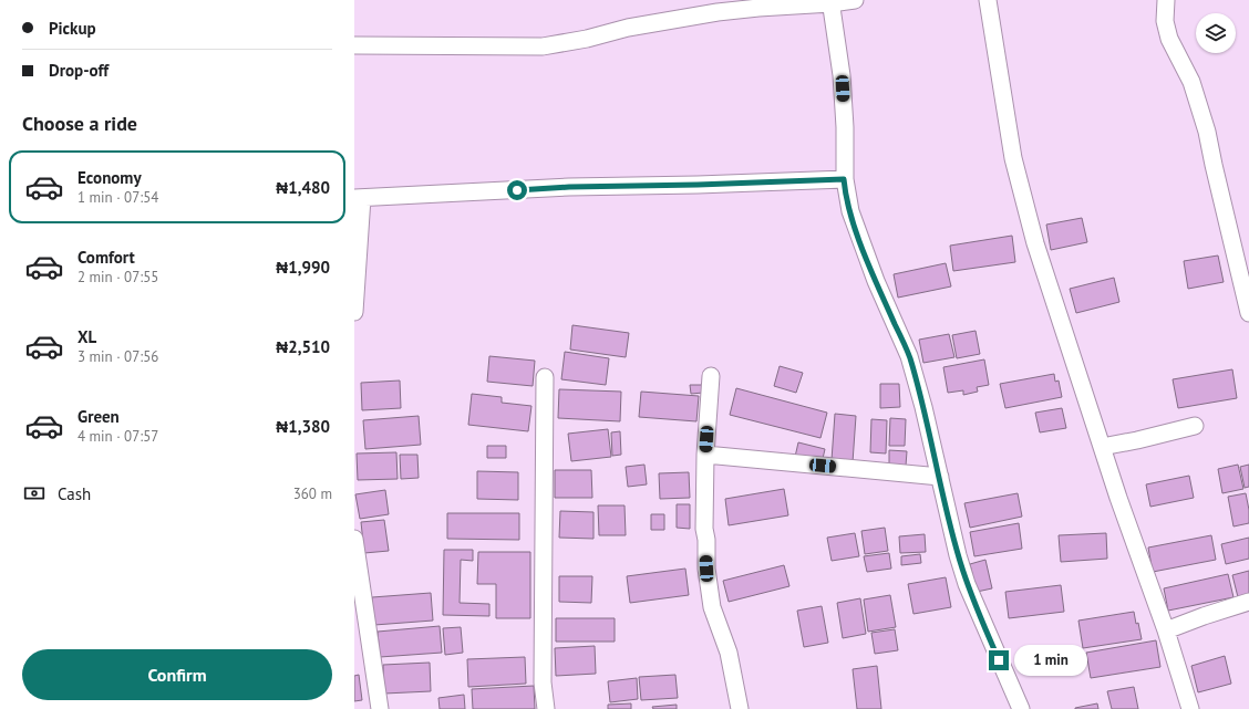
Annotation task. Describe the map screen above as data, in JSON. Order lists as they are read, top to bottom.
{
  "page": {
    "banner": ["Pickup", "Drop-off"],
    "heading": "Choose a ride",
    "list": [
      {
        "name": "Economy",
        "note": "1 min · 07:54",
        "value": "₦1,480"
      },
      {
        "name": "Comfort",
        "note": "2 min · 07:55",
        "value": "₦1,990"
      },
      {
        "name": "XL",
        "note": "3 min · 07:56",
        "value": "₦2,510"
      },
      {
        "name": "Green",
        "note": "4 min · 07:57",
        "value": "₦1,380"
      }
    ],
    "pay": ["Cash", "360 m"],
    "buttons": "Confirm",
    "bubble": "1 min"
  }
}
